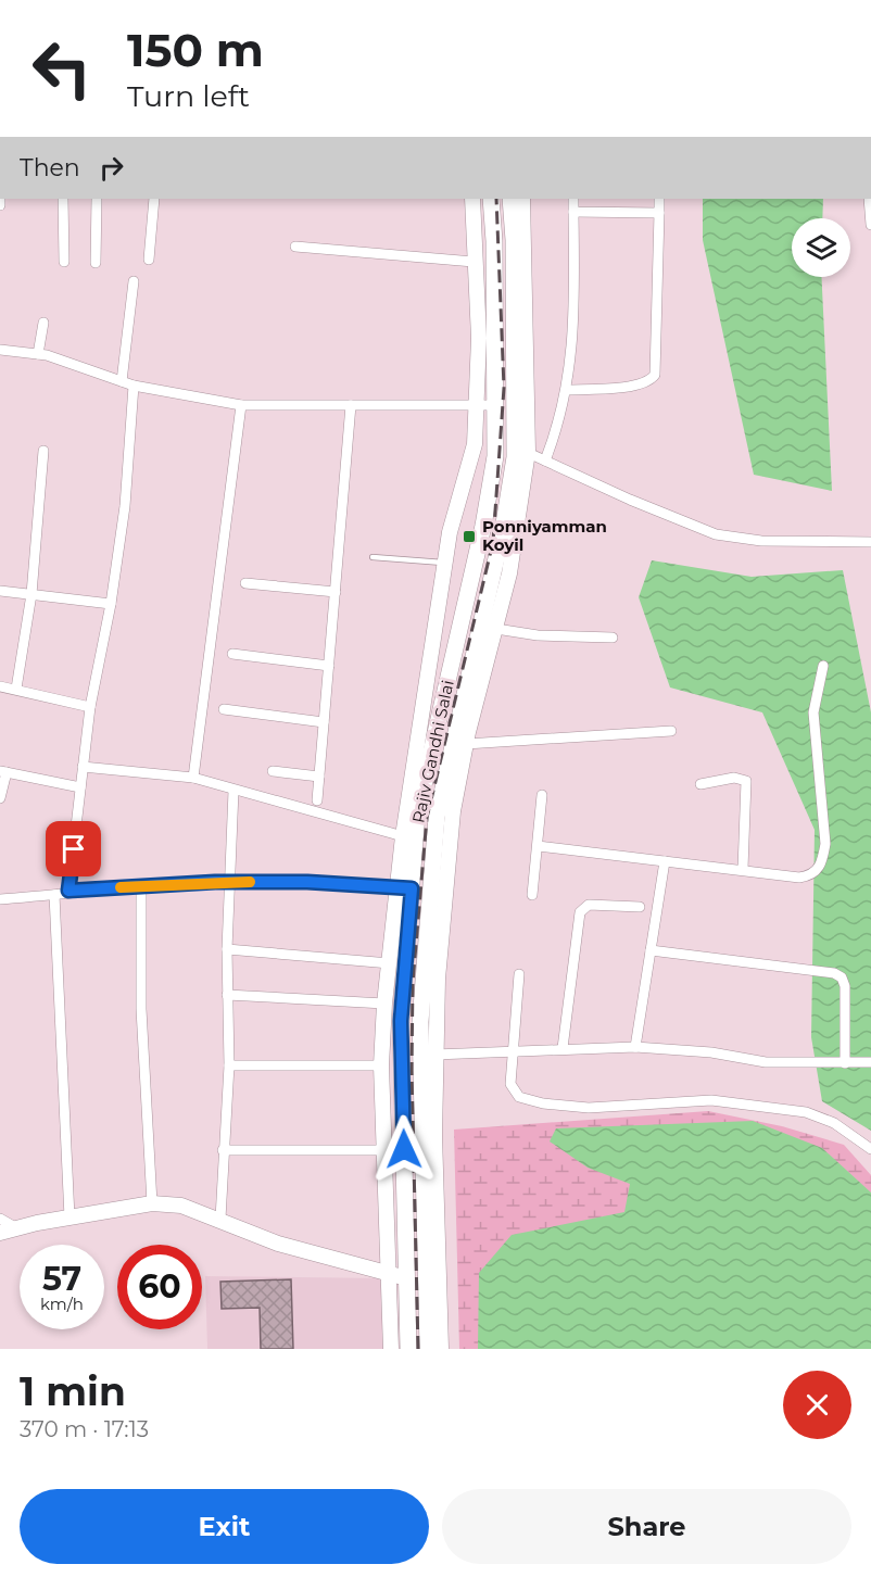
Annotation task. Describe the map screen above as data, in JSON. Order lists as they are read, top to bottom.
{
  "streets": {
    "main road": ["Rajiv Gandhi Salai"]
  },
  "places": {
    "transit": ["Ponniyamman Koyil"]
  },
  "page": {
    "turn": ["150 m", "Turn left"],
    "then": "Then",
    "speed": "57 km/h",
    "limit": "60",
    "heading": ["1 min", "370 m · 17:13"],
    "buttons": ["Exit", "Share"]
  }
}
